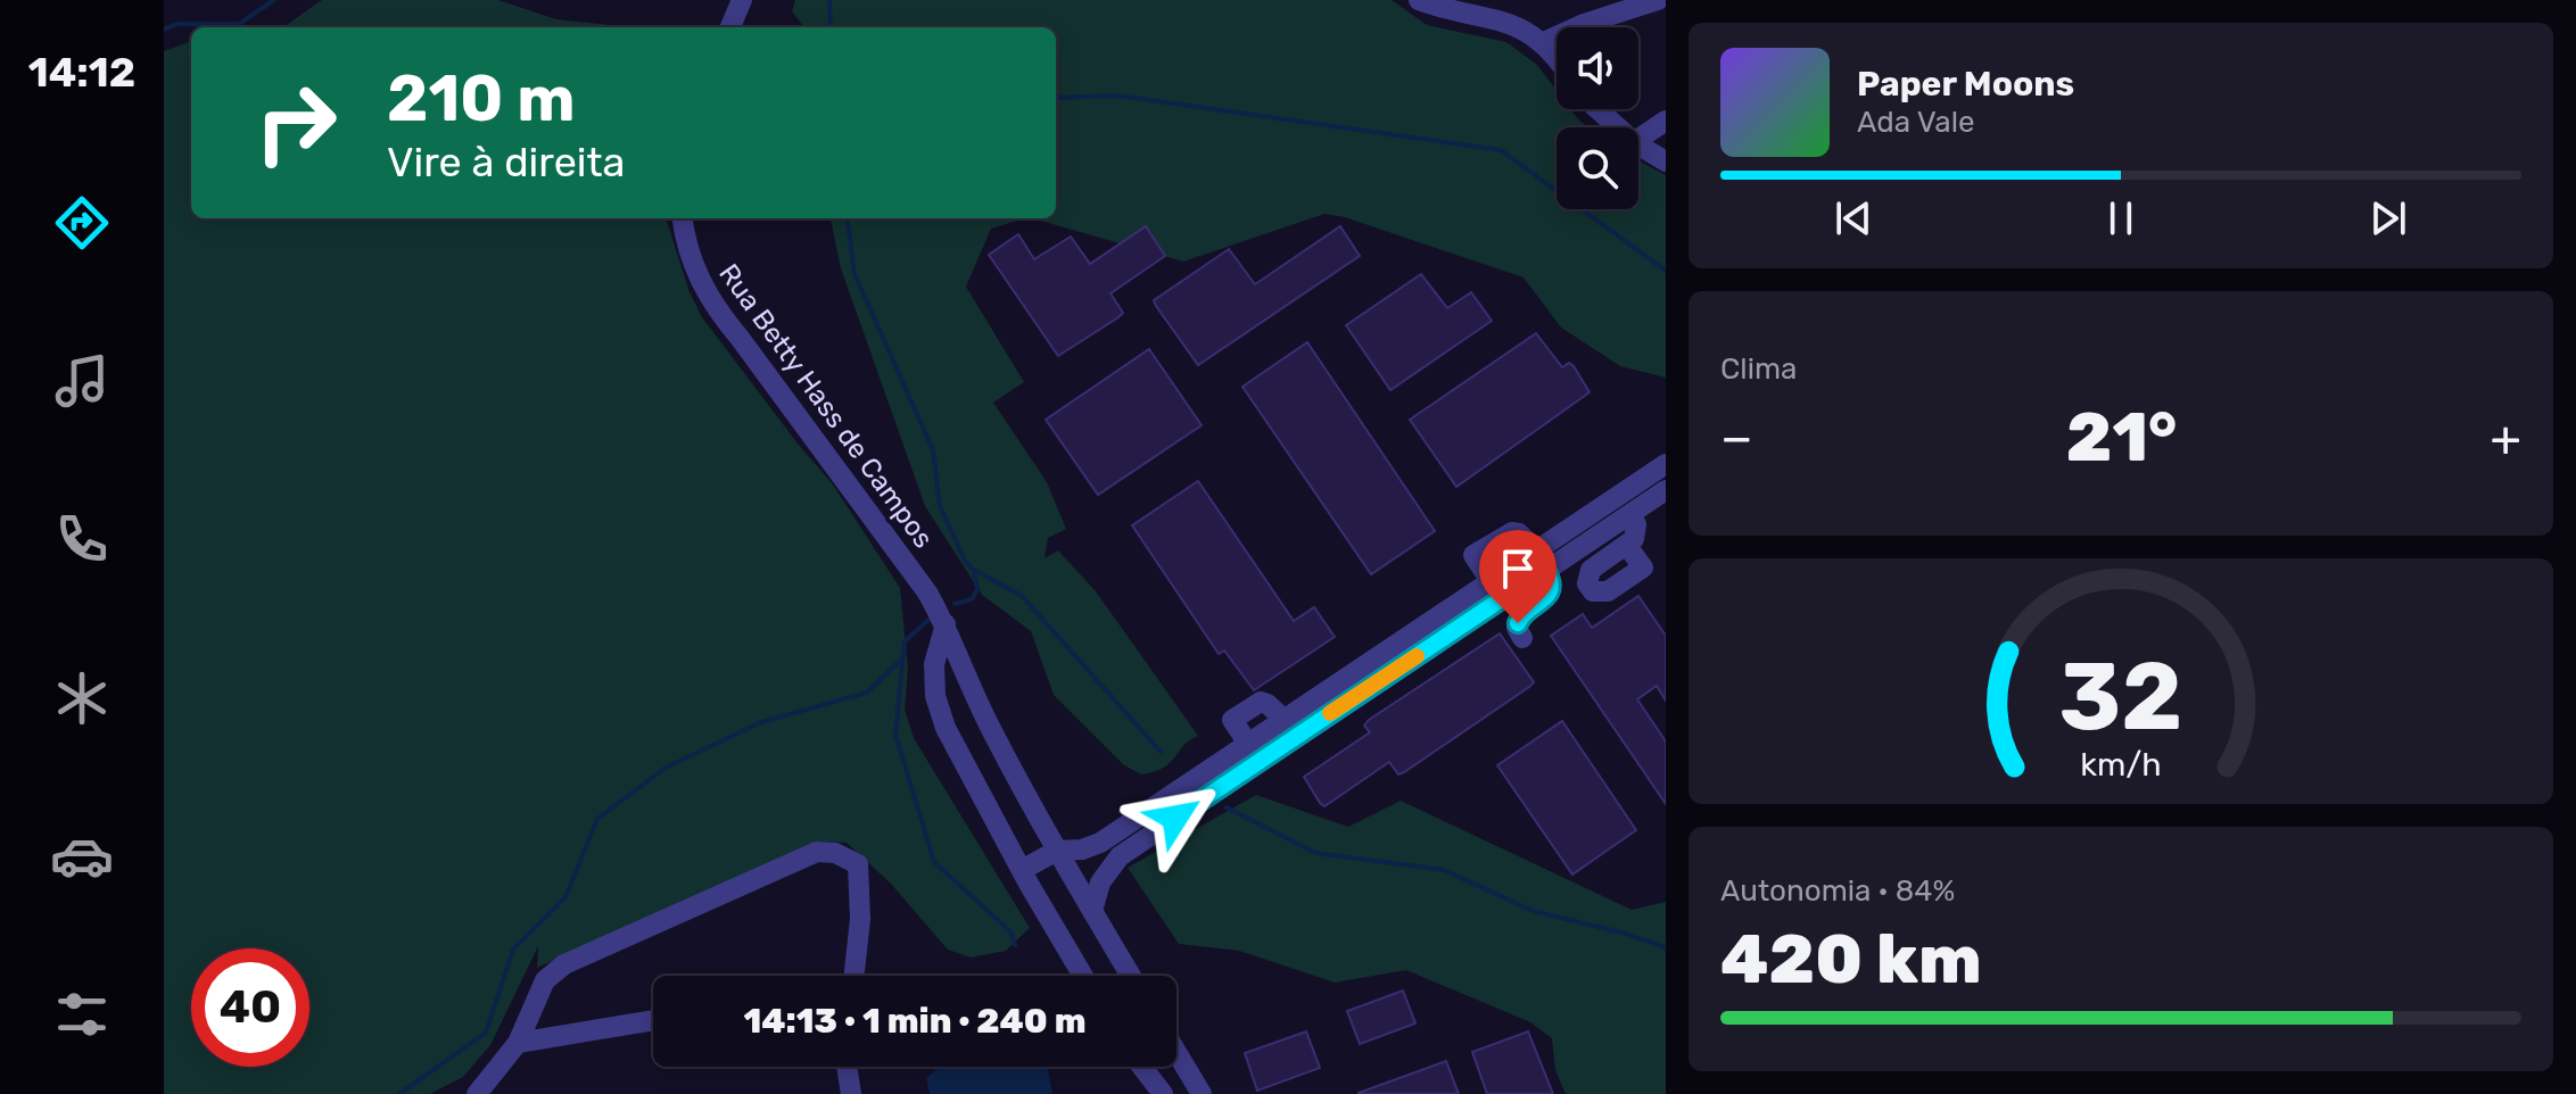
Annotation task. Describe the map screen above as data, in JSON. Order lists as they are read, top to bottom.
{
  "streets": {
    "street": ["Rua Betty Hass de Campos"]
  },
  "page": {
    "tabs": "14:12",
    "turn": ["210 m", "Vire à direita"],
    "song": ["Paper Moons", "Ada Vale"],
    "tile": [
      "Clima",
      ["Autonomia · 84%", "420 km"]
    ],
    "heat": ["−", "21°", "+"],
    "limit": "40",
    "trip": "14:13 · 1 min · 240 m",
    "gauge": ["32", "km/h"]
  }
}
